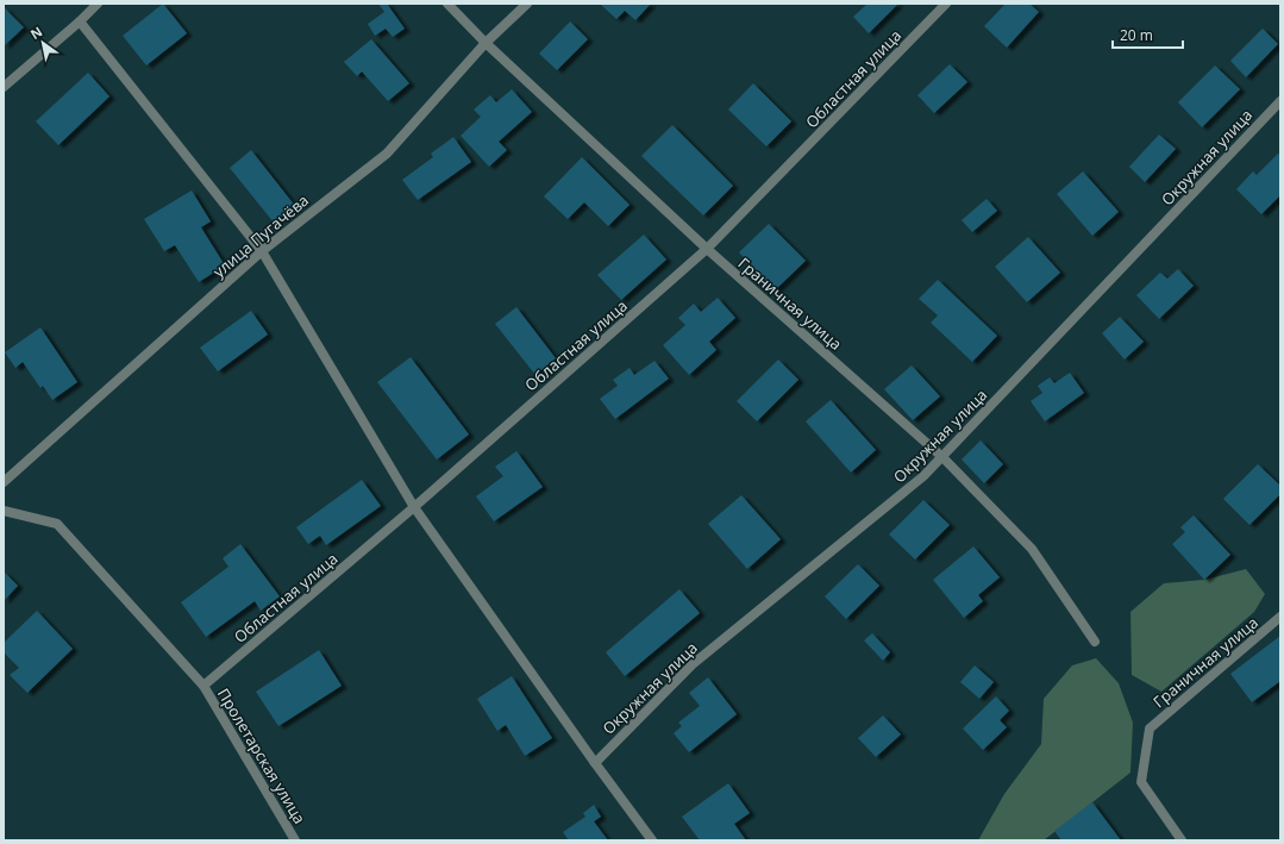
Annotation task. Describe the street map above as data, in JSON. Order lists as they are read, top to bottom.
{
  "streets": {
    "street": [
      "Областная улица",
      "Окружная улица",
      "улица Пугачёва",
      "Граничная улица",
      "Пролетарская улица"
    ]
  },
  "crossings": [
    ["Областная улица", "Граничная улица"],
    ["Областная улица", "Пролетарская улица"],
    ["Окружная улица", "Граничная улица"],
    ["улица Пугачёва", "Граничная улица"]
  ],
  "scale_bar": "20 m",
  "north": "top left"
}
